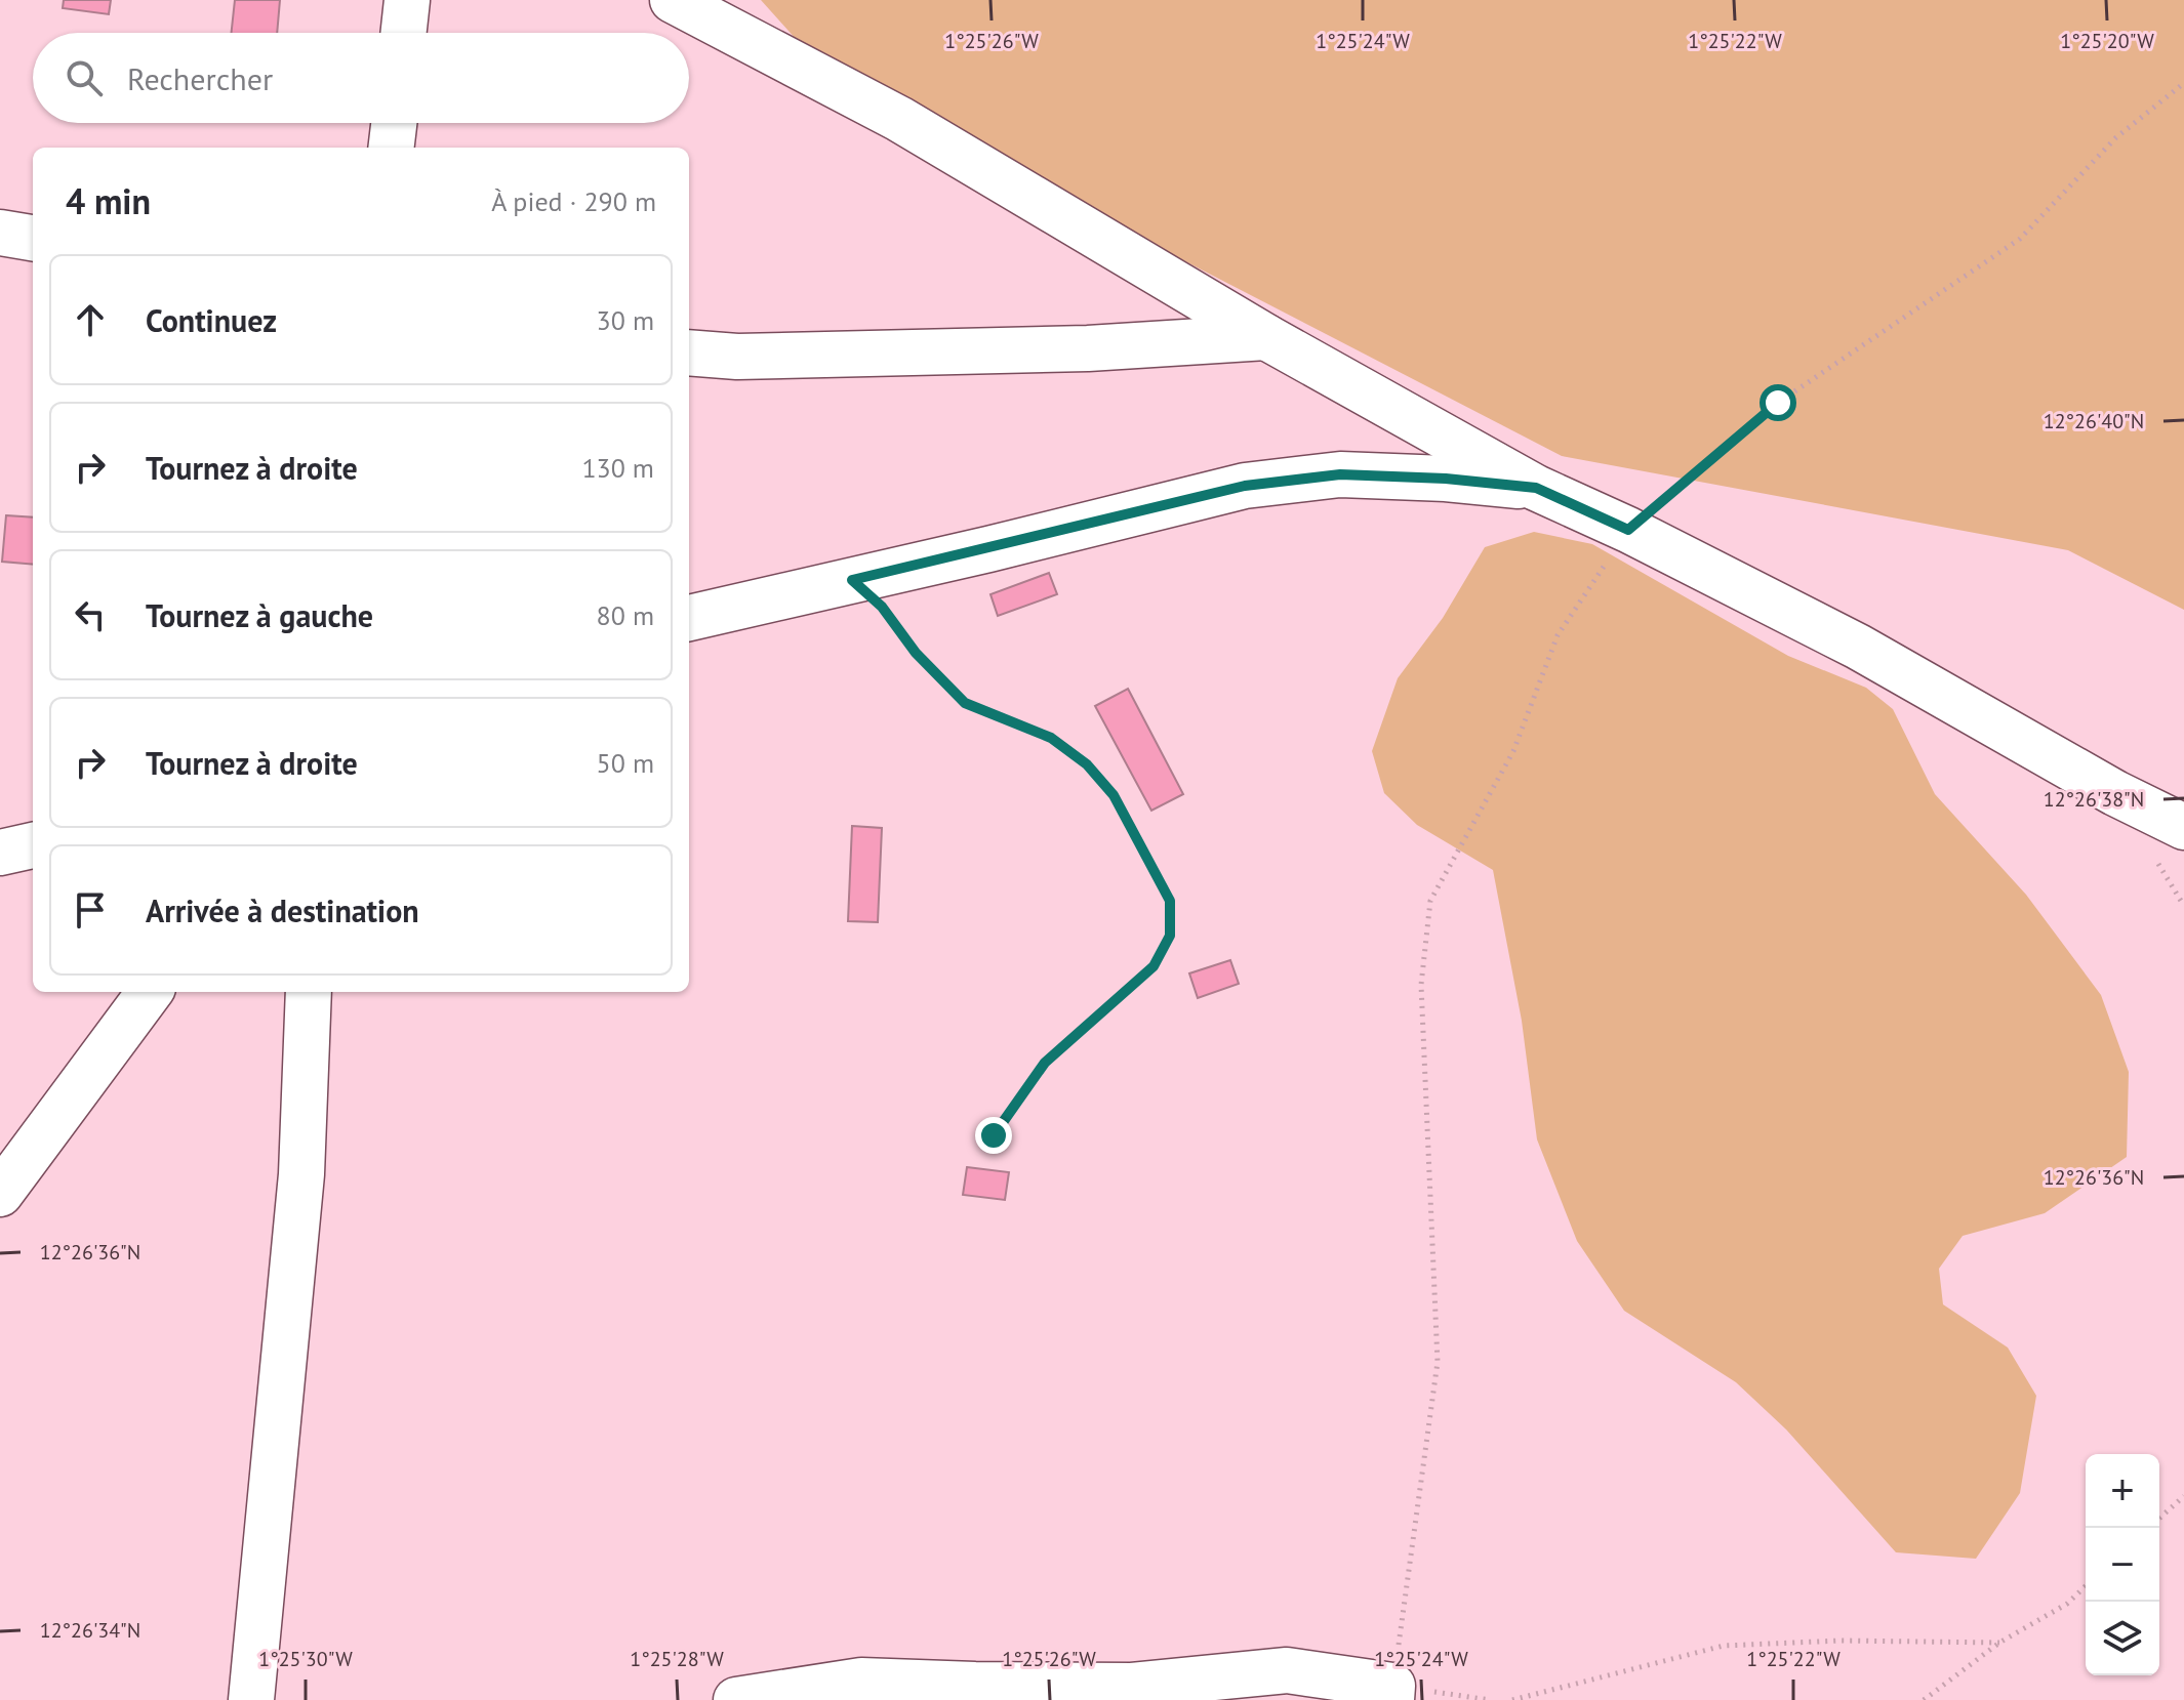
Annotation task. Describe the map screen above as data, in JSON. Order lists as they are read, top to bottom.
{
  "page": {
    "search": "Rechercher",
    "heading": ["4 min", "À pied · 290 m"],
    "list": [
      ["Continuez", "30 m"],
      ["Tournez à droite", "130 m"],
      ["Tournez à gauche", "80 m"],
      ["Tournez à droite", "50 m"],
      "Arrivée à destination"
    ],
    "map_buttons": ["+", "−"]
  },
  "coordinates": [
    "1°25'26\"W",
    "1°25'24\"W",
    "1°25'22\"W",
    "1°25'20\"W",
    "12°26'40\"N",
    "12°26'38\"N",
    "12°26'36\"N",
    "12°26'34\"N",
    "1°25'30\"W",
    "1°25'28\"W"
  ]
}
